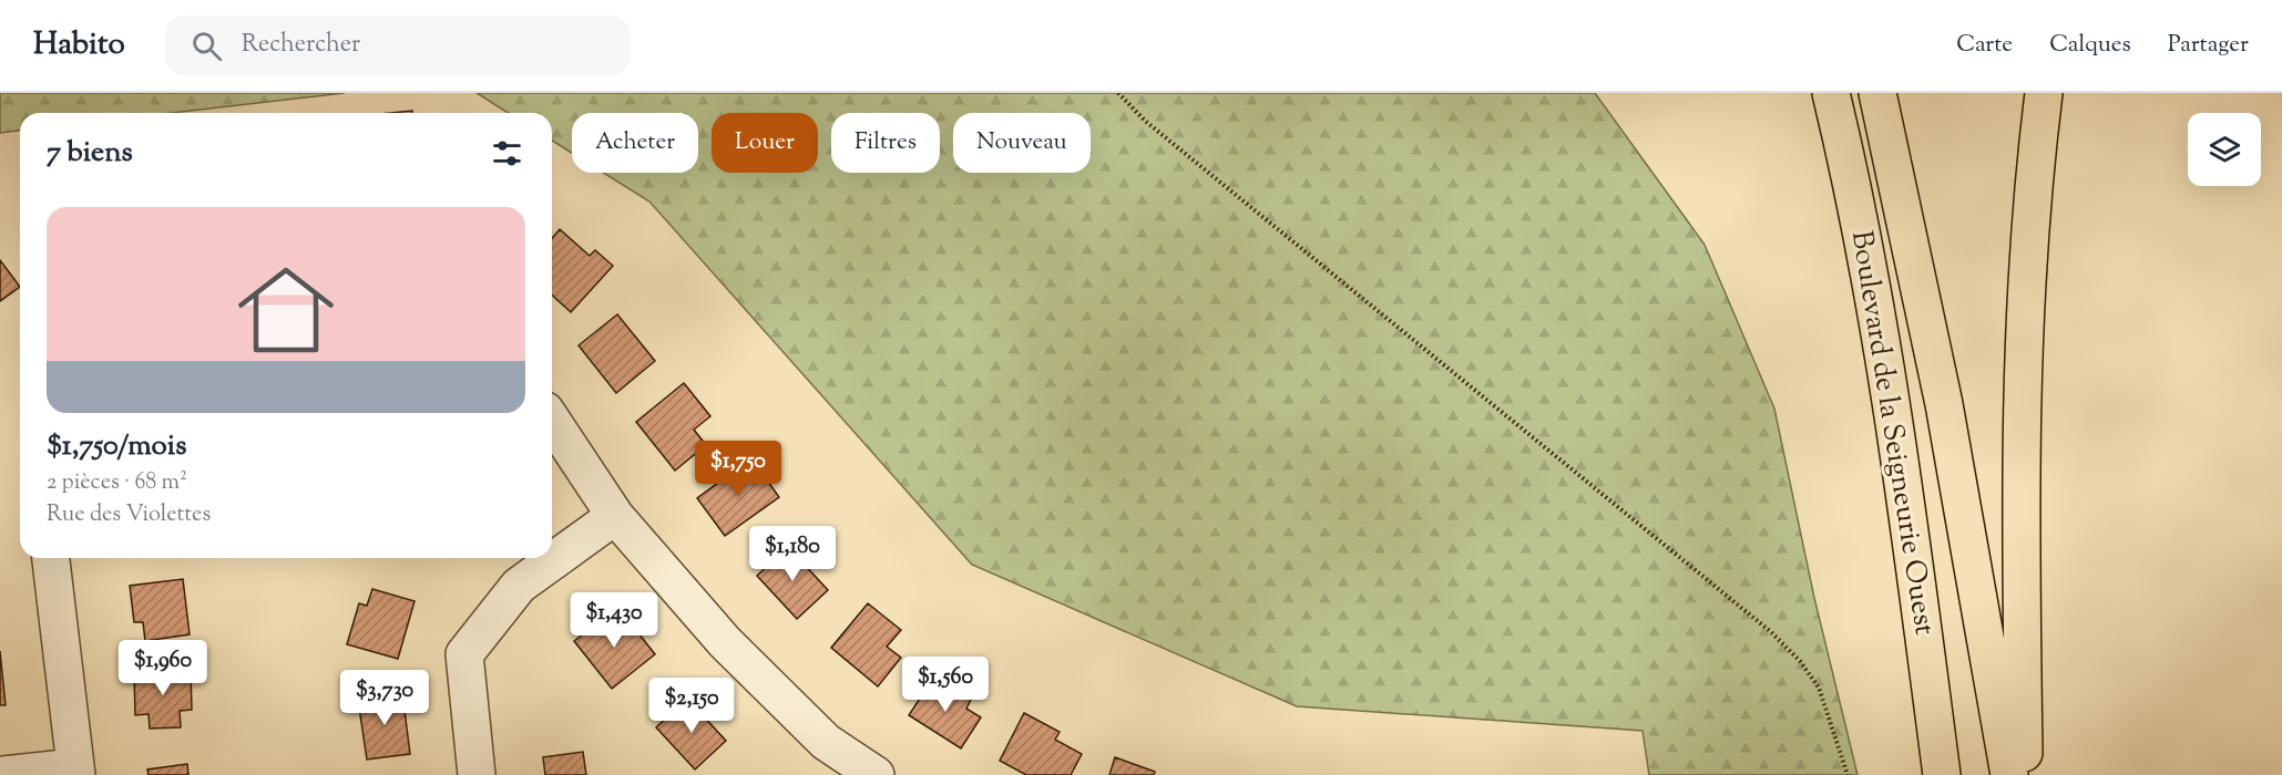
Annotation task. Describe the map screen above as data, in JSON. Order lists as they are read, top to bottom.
{
  "streets": {
    "main road": ["Boulevard de la Seigneurie Ouest"]
  },
  "page": {
    "header": "Habito",
    "search": "Rechercher",
    "nav": ["Carte", "Calques", "Partager"],
    "chip": [
      "Acheter",
      "Louer",
      "Filtres",
      "Nouveau"
    ],
    "heading": "7 biens",
    "list": [
      {
        "name": "$1,750/mois",
        "note": "2 pièces · 68 m² · Rue des Violettes"
      }
    ],
    "price": [
      "$1,750",
      "$1,180",
      "$1,430",
      "$1,960",
      "$1,560",
      "$3,730",
      "$2,150"
    ]
  }
}
